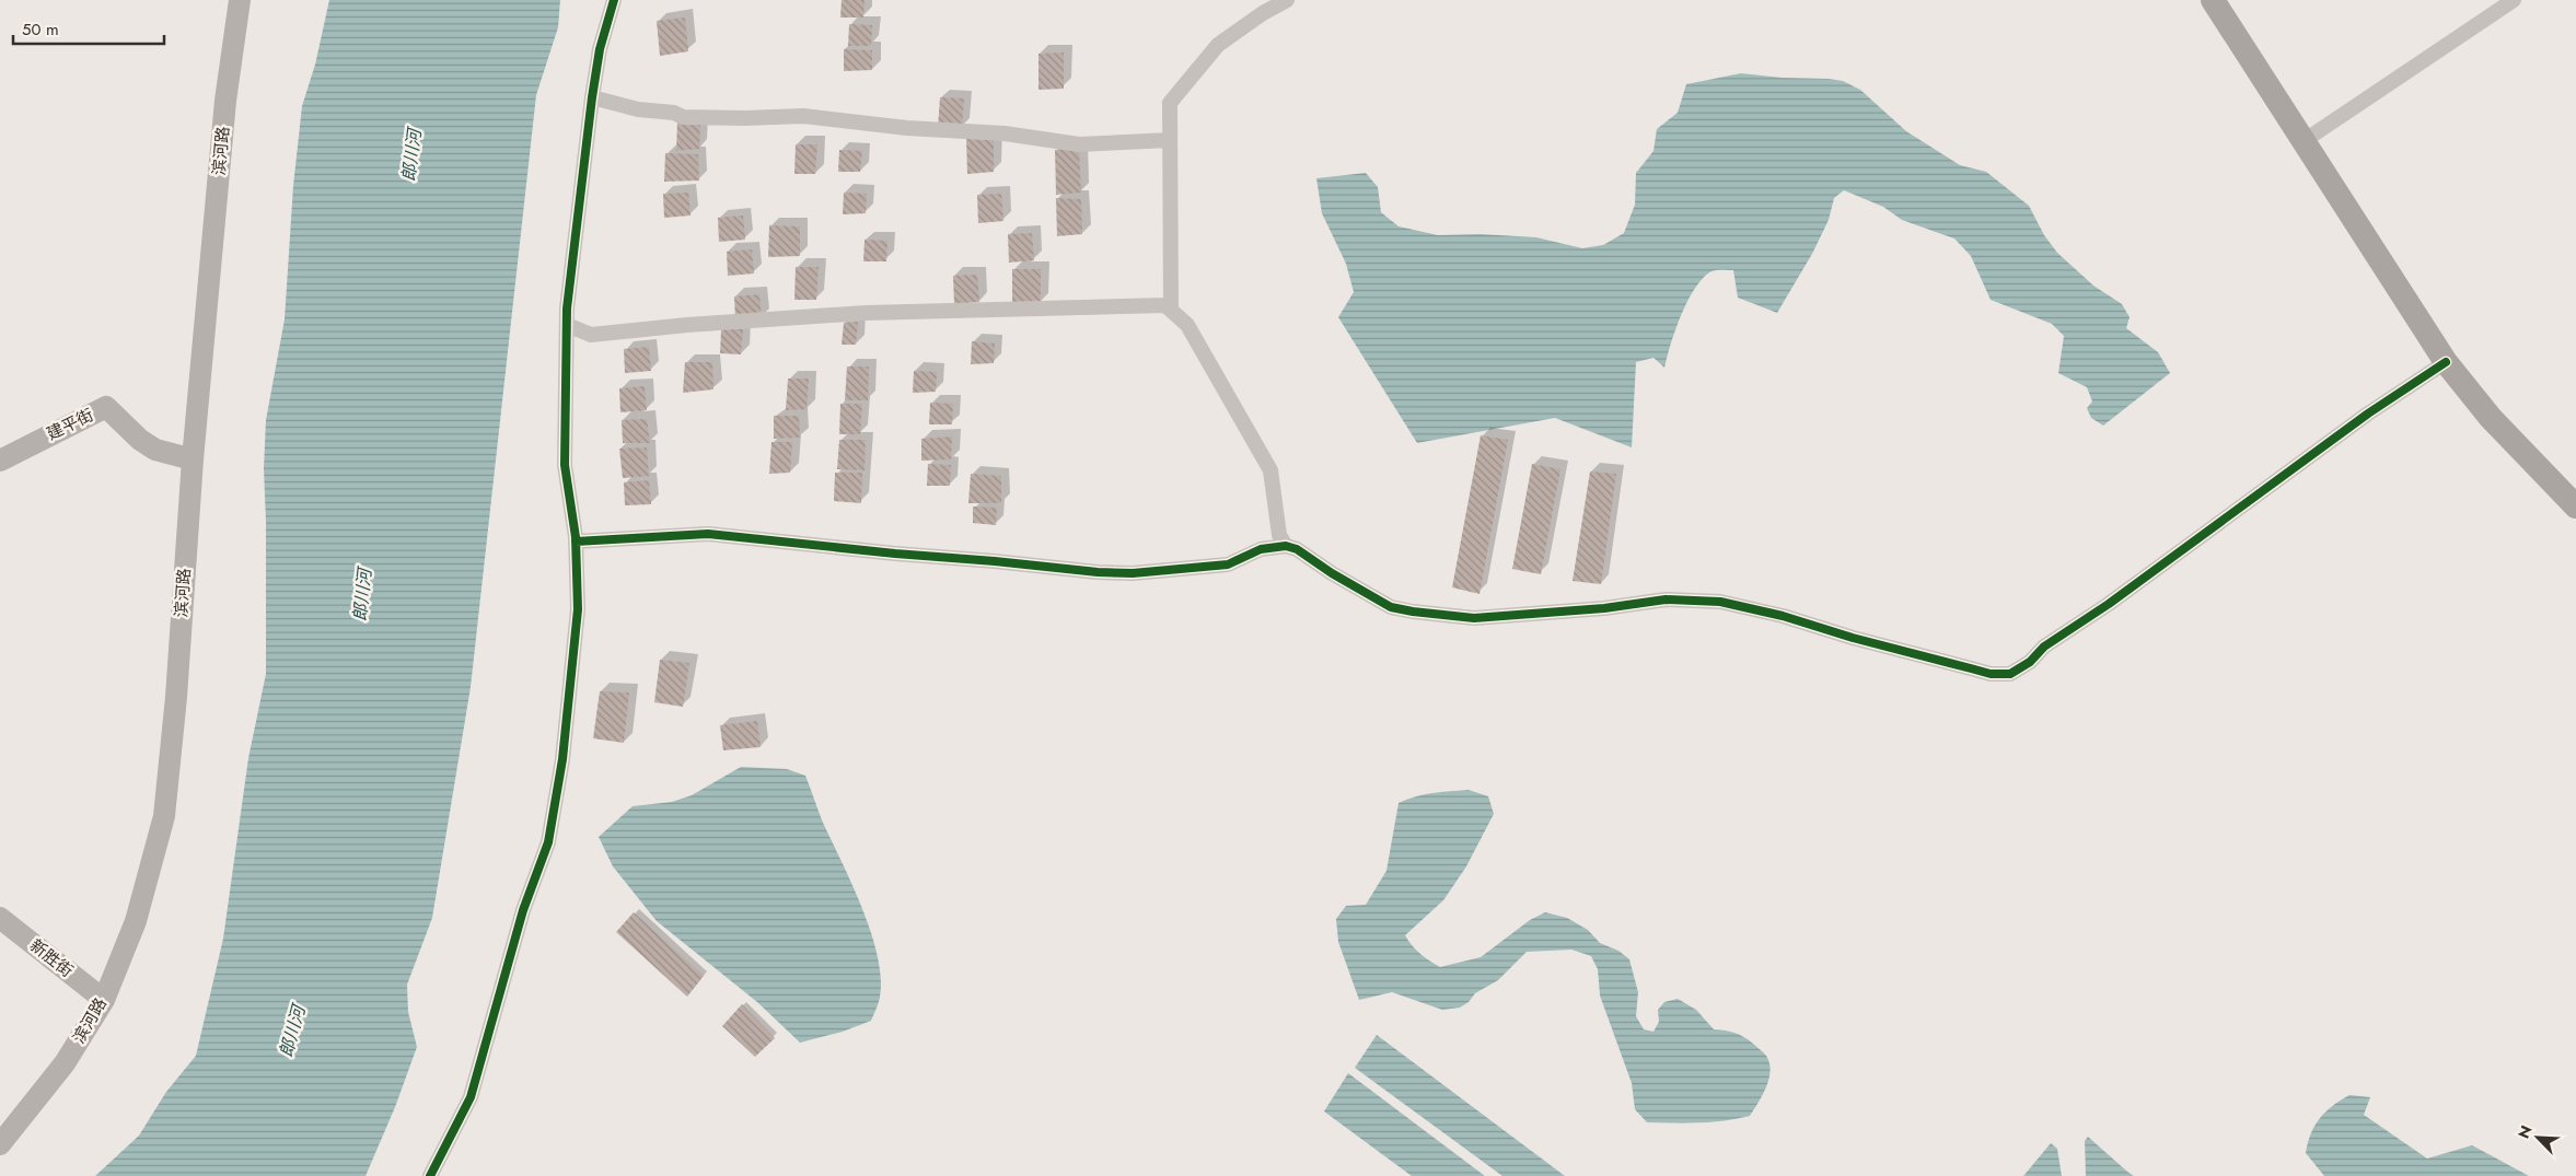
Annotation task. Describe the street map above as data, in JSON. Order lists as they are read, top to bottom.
{
  "streets": {
    "street": ["滨河路", "建平街", "新胜街"]
  },
  "crossings": [
    ["滨河路", "建平街"],
    ["滨河路", "新胜街"]
  ],
  "water": ["郎川河"],
  "scale_bar": "50 m",
  "north": "top left"
}
